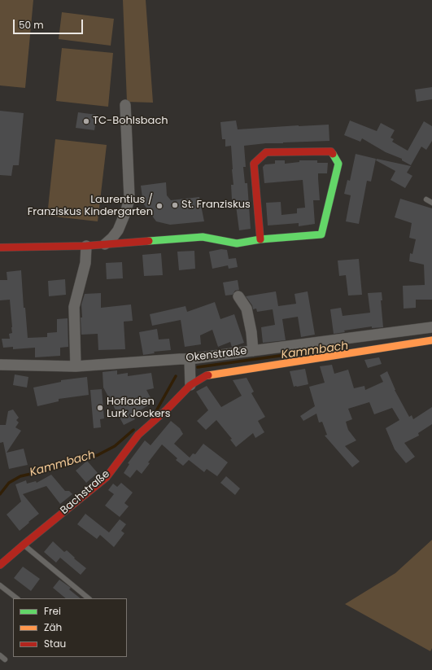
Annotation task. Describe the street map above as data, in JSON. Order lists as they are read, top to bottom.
{
  "streets": {
    "street": ["Okenstraße", "Bachstraße"]
  },
  "water": ["Kammbach"],
  "places": [
    "TC-Bohlsbach",
    "St. Franziskus",
    "Laurentius / Franziskus Kindergarten",
    "Hofladen Lurk Jockers"
  ],
  "legend": ["Frei", "Zäh", "Stau"],
  "scale_bar": "50 m"
}
